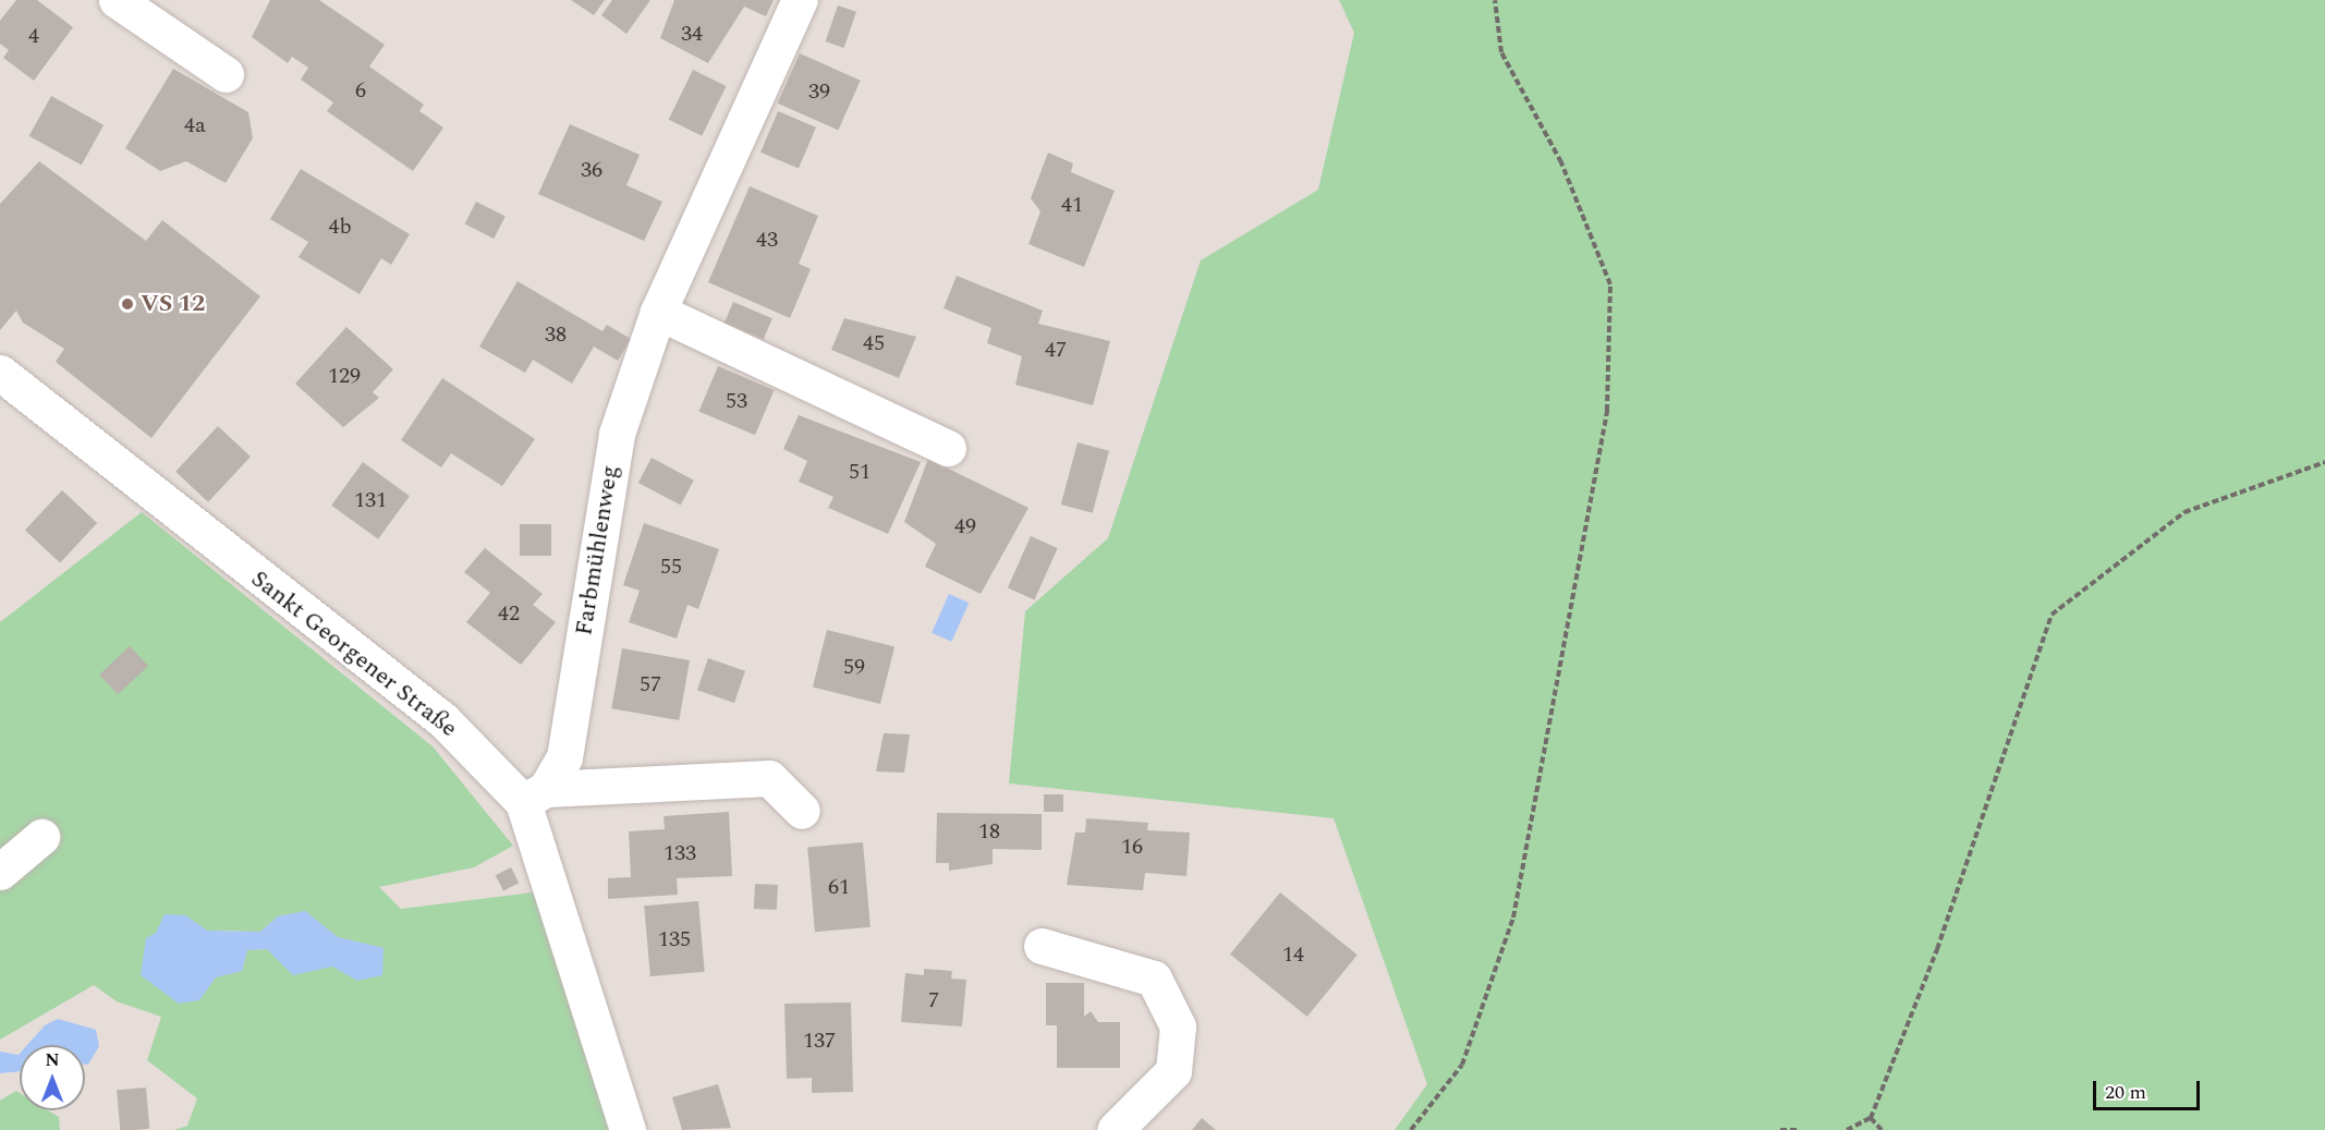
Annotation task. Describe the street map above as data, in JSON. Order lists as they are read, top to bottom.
{
  "streets": {
    "street": ["Farbmühlenweg", "Sankt Georgener Straße"]
  },
  "crossings": [
    ["Farbmühlenweg", "Sankt Georgener Straße"]
  ],
  "places": ["VS 12"],
  "house_numbers": [
    "34",
    "4",
    "6",
    "39",
    "4a",
    "36",
    "41",
    "4b",
    "43",
    "38",
    "45",
    "47",
    "129",
    "53",
    "51",
    "131",
    "49",
    "55",
    "42",
    "59",
    "57",
    "18",
    "16",
    "133",
    "61",
    "135",
    "14",
    "7",
    "137"
  ],
  "scale_bar": "20 m",
  "north": "top"
}
